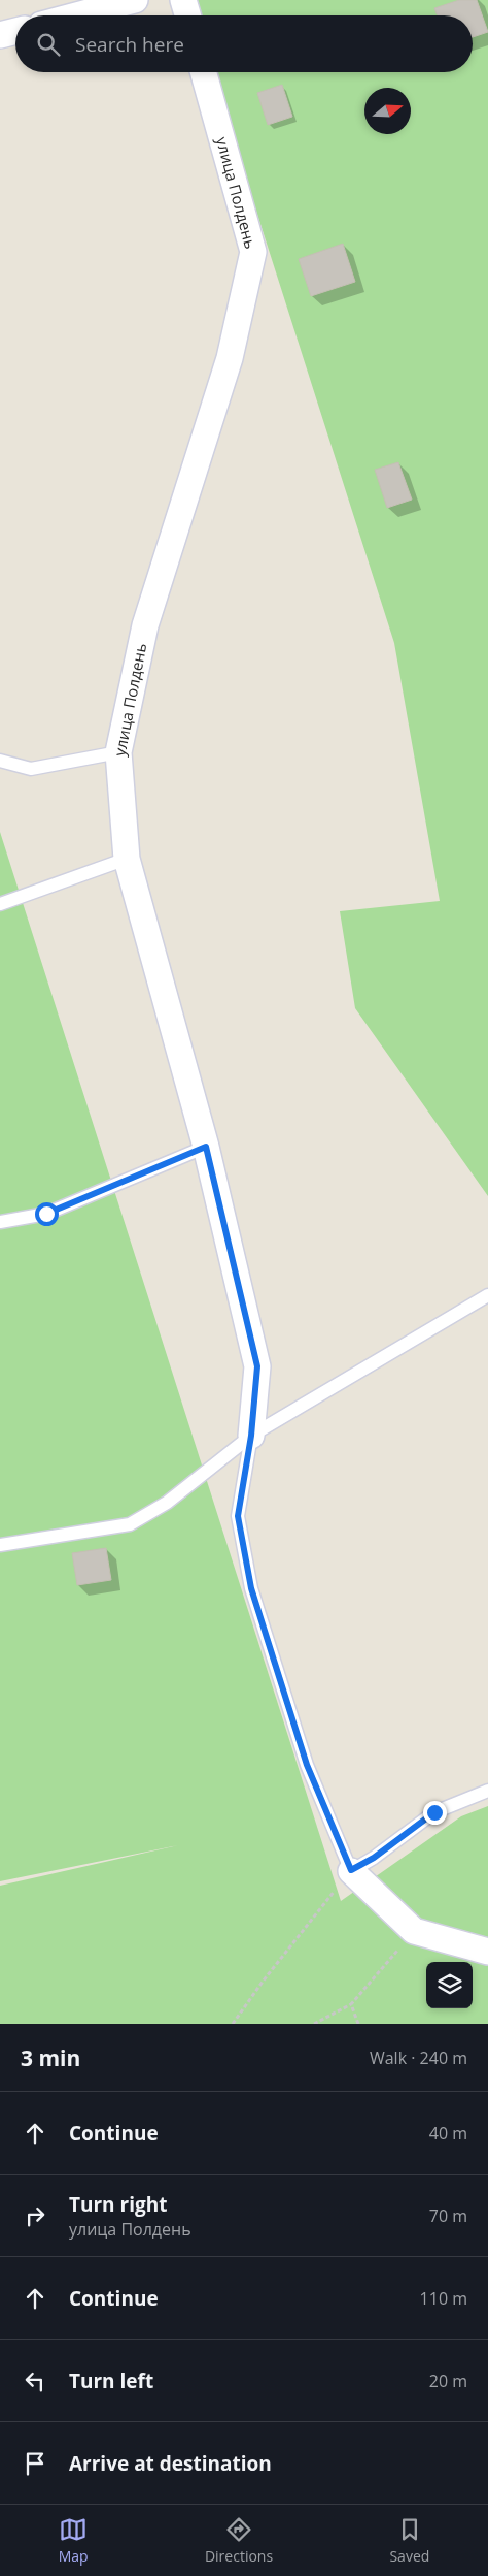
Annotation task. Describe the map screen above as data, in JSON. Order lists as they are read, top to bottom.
{
  "streets": {
    "street": ["улица Полдень"]
  },
  "north": "right",
  "page": {
    "search": "Search here",
    "heading": ["3 min", "Walk · 240 m"],
    "list": [
      ["Continue", "40 m"],
      ["Turn right", "улица Полдень", "70 m"],
      ["Continue", "110 m"],
      ["Turn left", "20 m"],
      "Arrive at destination"
    ],
    "nav": ["Map", "Directions", "Saved"]
  }
}
